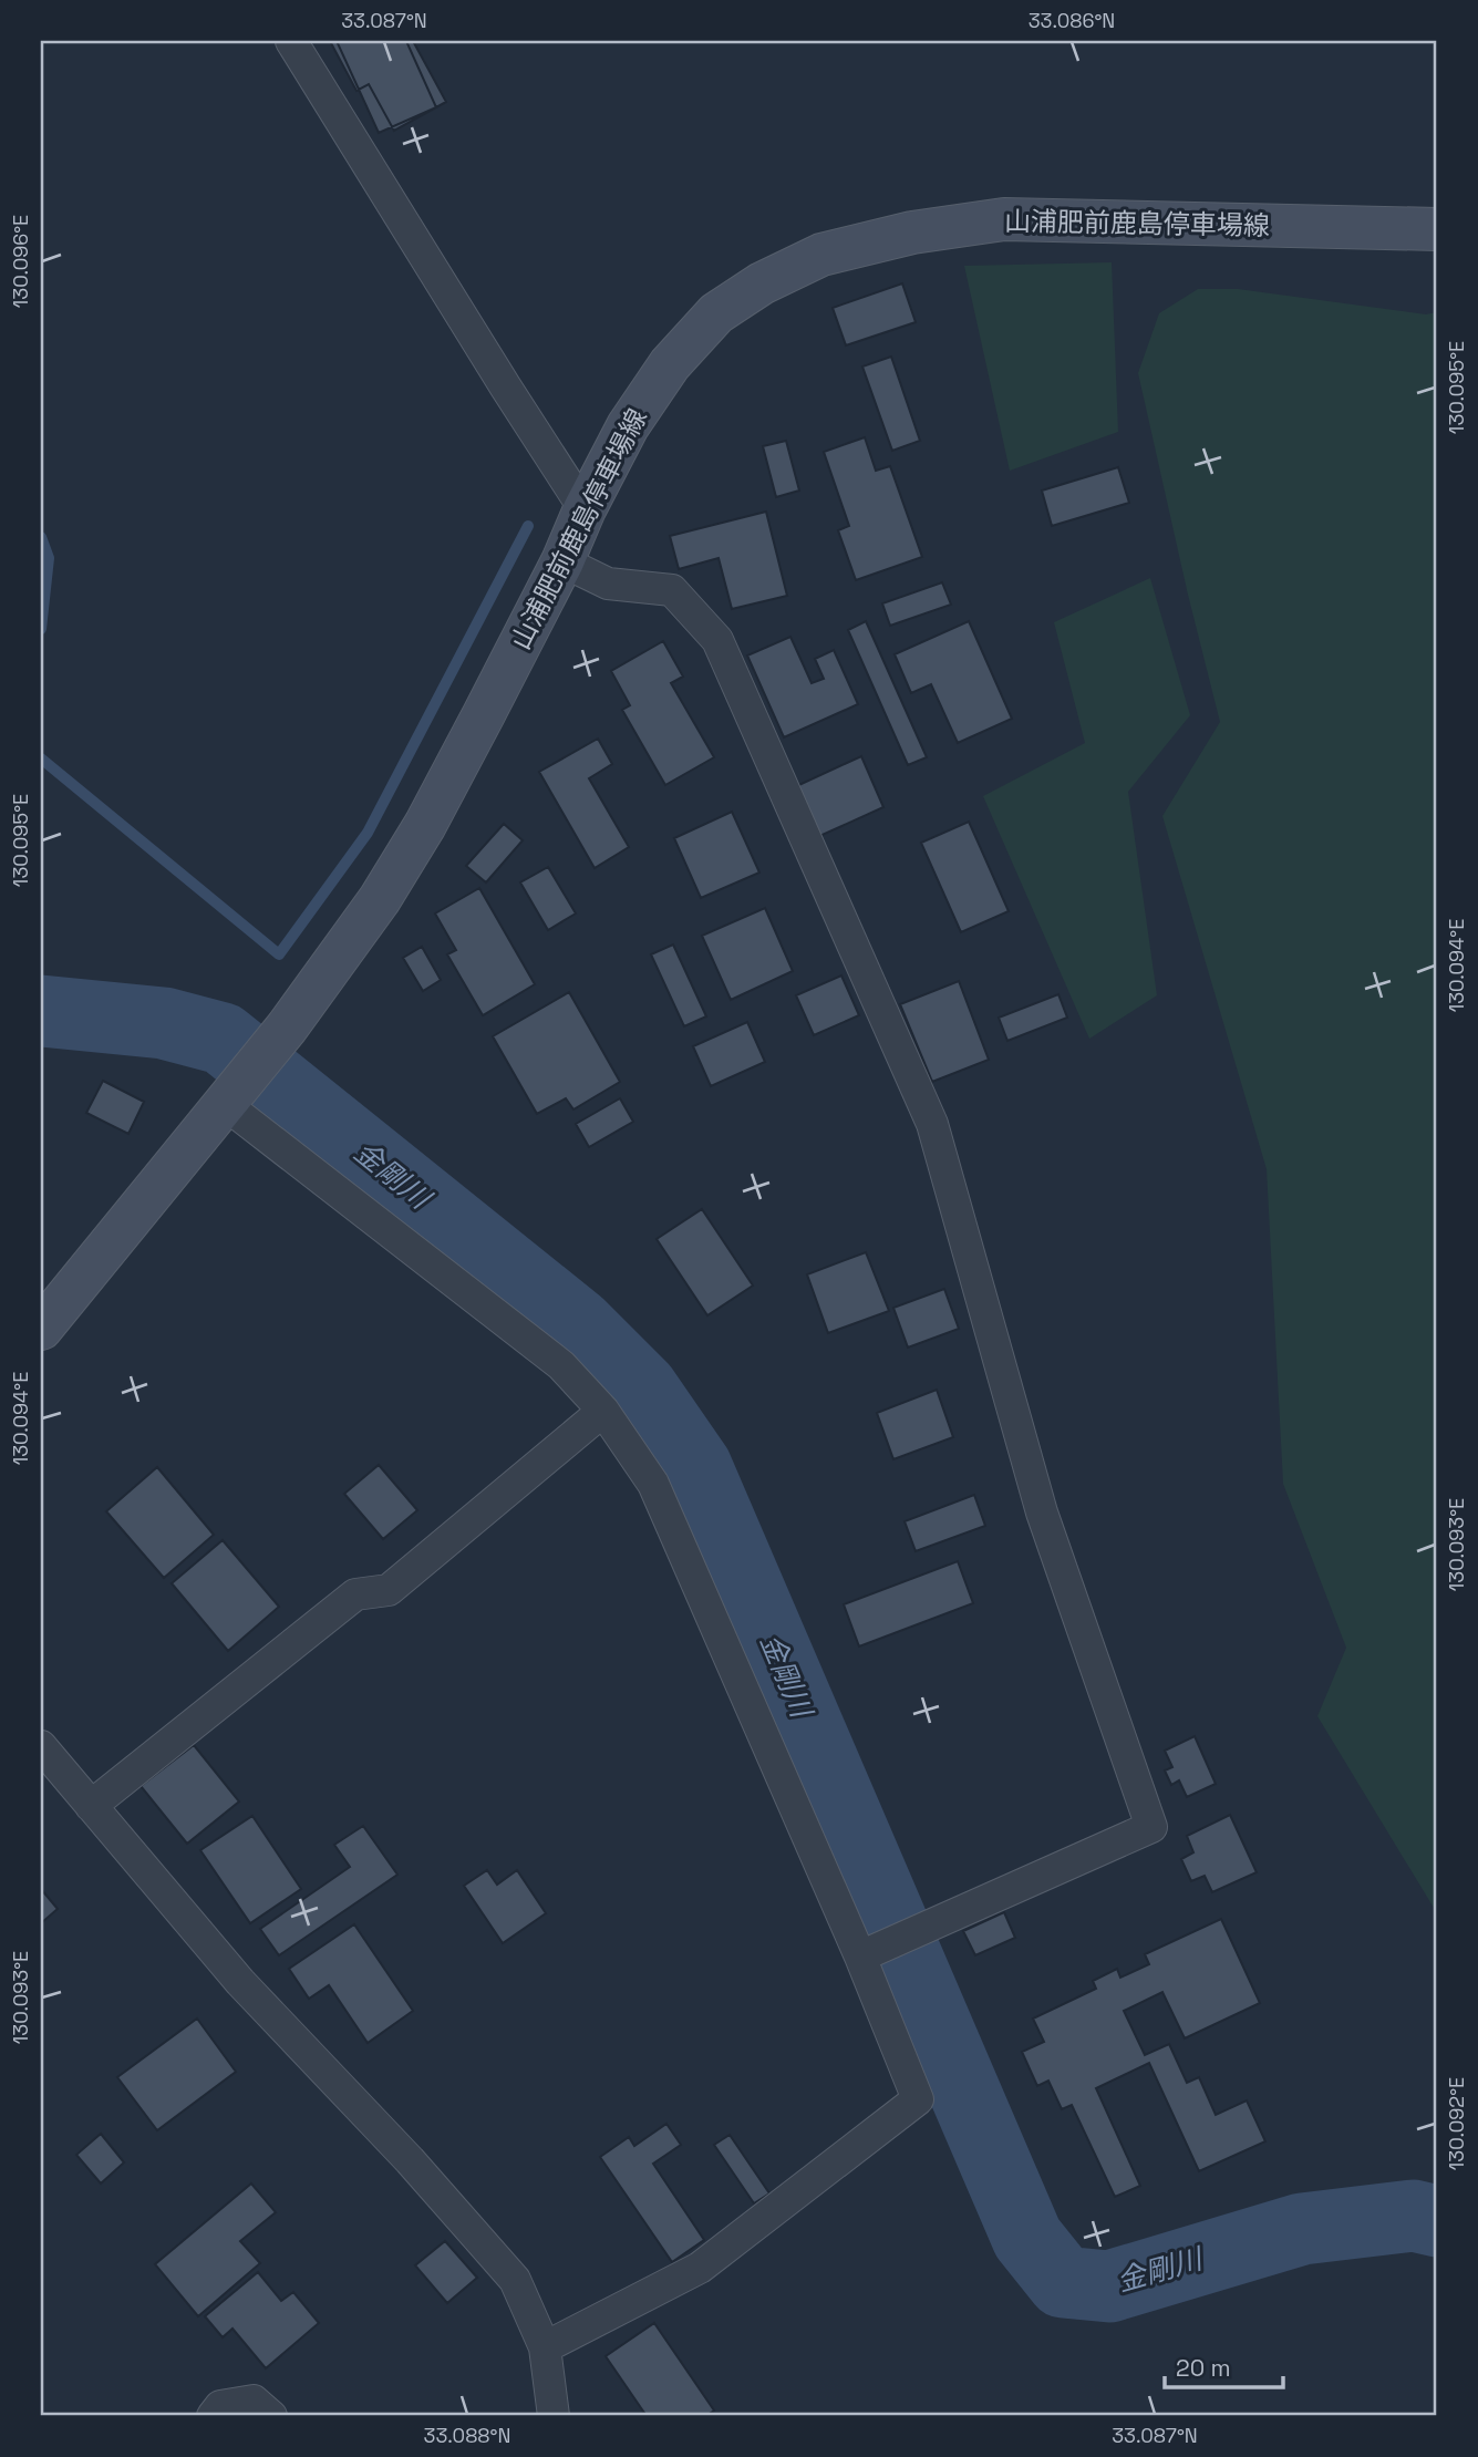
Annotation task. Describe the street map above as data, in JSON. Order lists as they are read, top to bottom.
{
  "streets": {
    "main road": ["山浦肥前鹿島停車場線"]
  },
  "water": ["金剛川"],
  "scale_bar": "20 m",
  "coordinates": [
    "33.087°N",
    "33.086°N",
    "130.096°E",
    "130.095°E",
    "130.094°E",
    "130.093°E",
    "130.092°E",
    "33.088°N"
  ]
}
